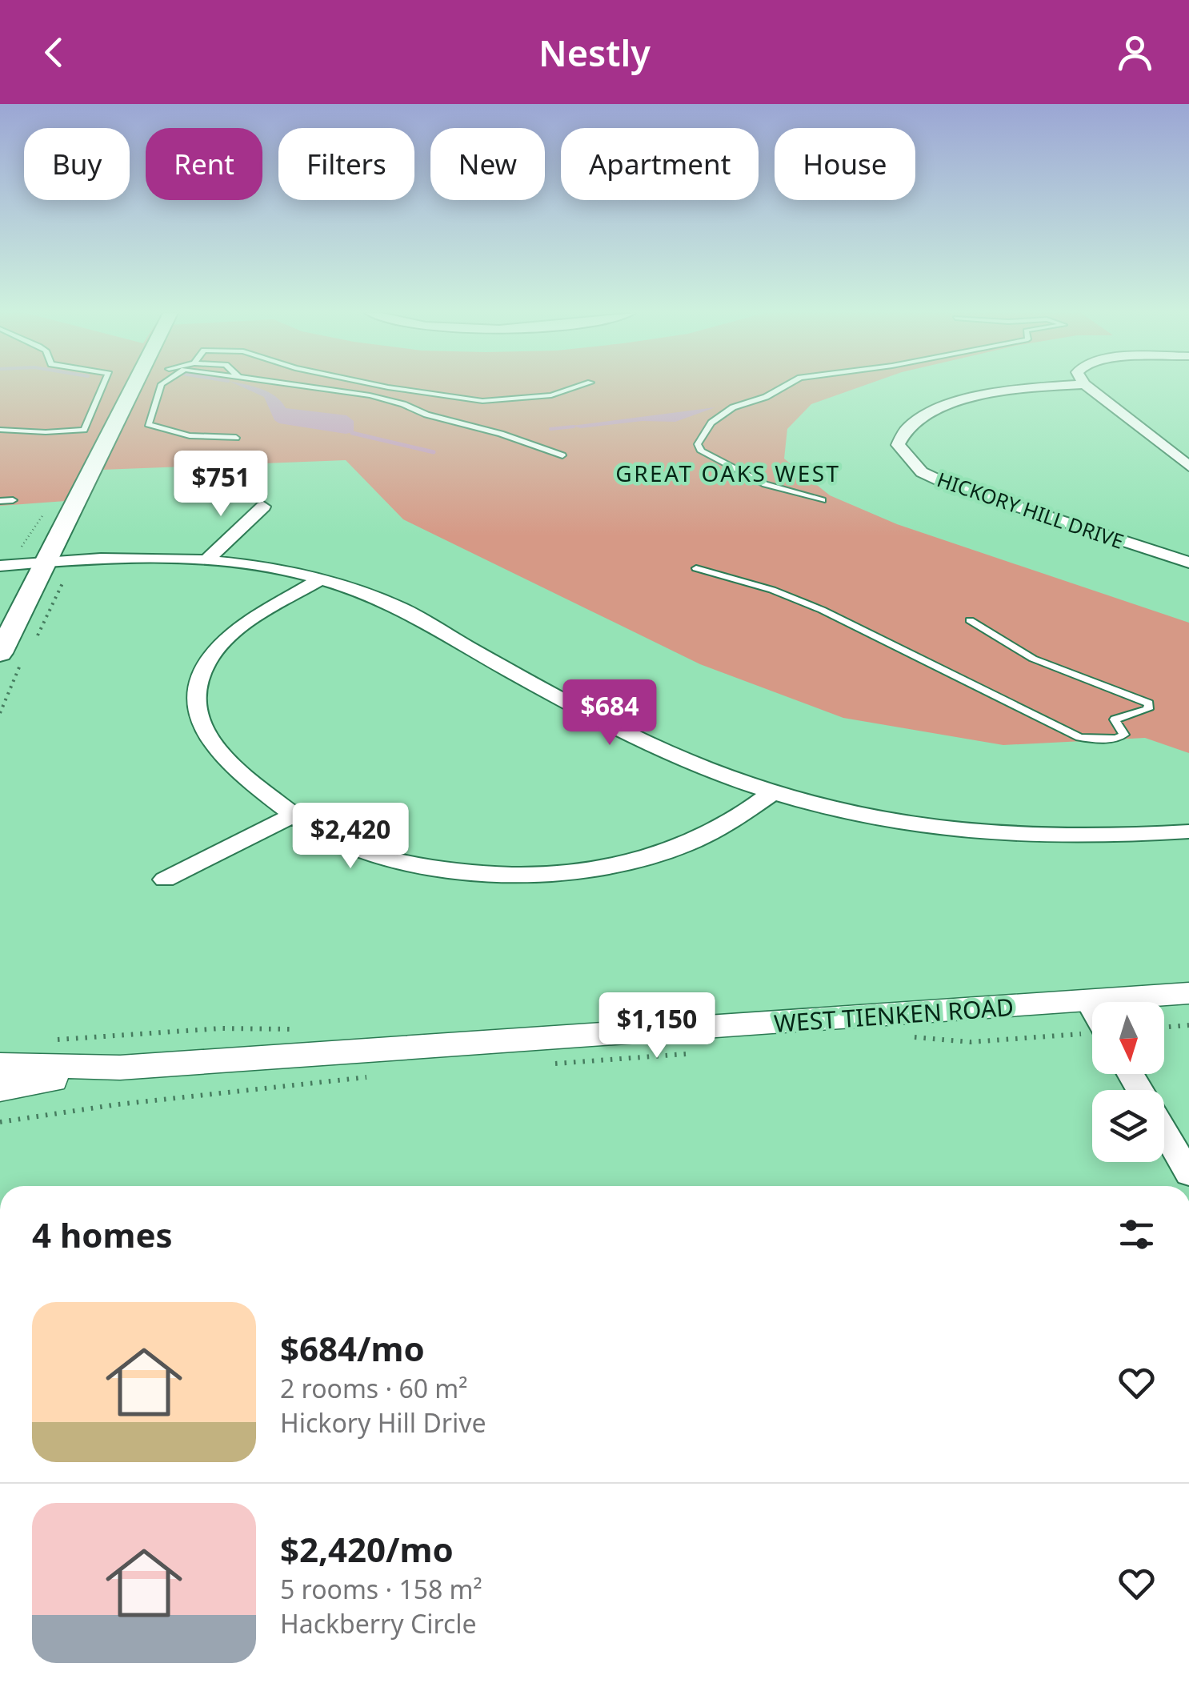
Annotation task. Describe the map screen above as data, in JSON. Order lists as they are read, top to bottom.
{
  "streets": {
    "street": ["HICKORY HILL DRIVE", "WEST TIENKEN ROAD"]
  },
  "districts": ["GREAT OAKS WEST"],
  "north": "bottom",
  "page": {
    "header": "Nestly",
    "chip": [
      "Buy",
      "Rent",
      "Filters",
      "New",
      "Apartment",
      "House"
    ],
    "price": [
      "$751",
      "$684",
      "$2,420",
      "$1,150"
    ],
    "heading": "4 homes",
    "list": [
      {
        "name": "$684/mo",
        "note": "2 rooms · 60 m² · Hickory Hill Drive"
      },
      {
        "name": "$2,420/mo",
        "note": "5 rooms · 158 m² · Hackberry Circle"
      }
    ]
  }
}
